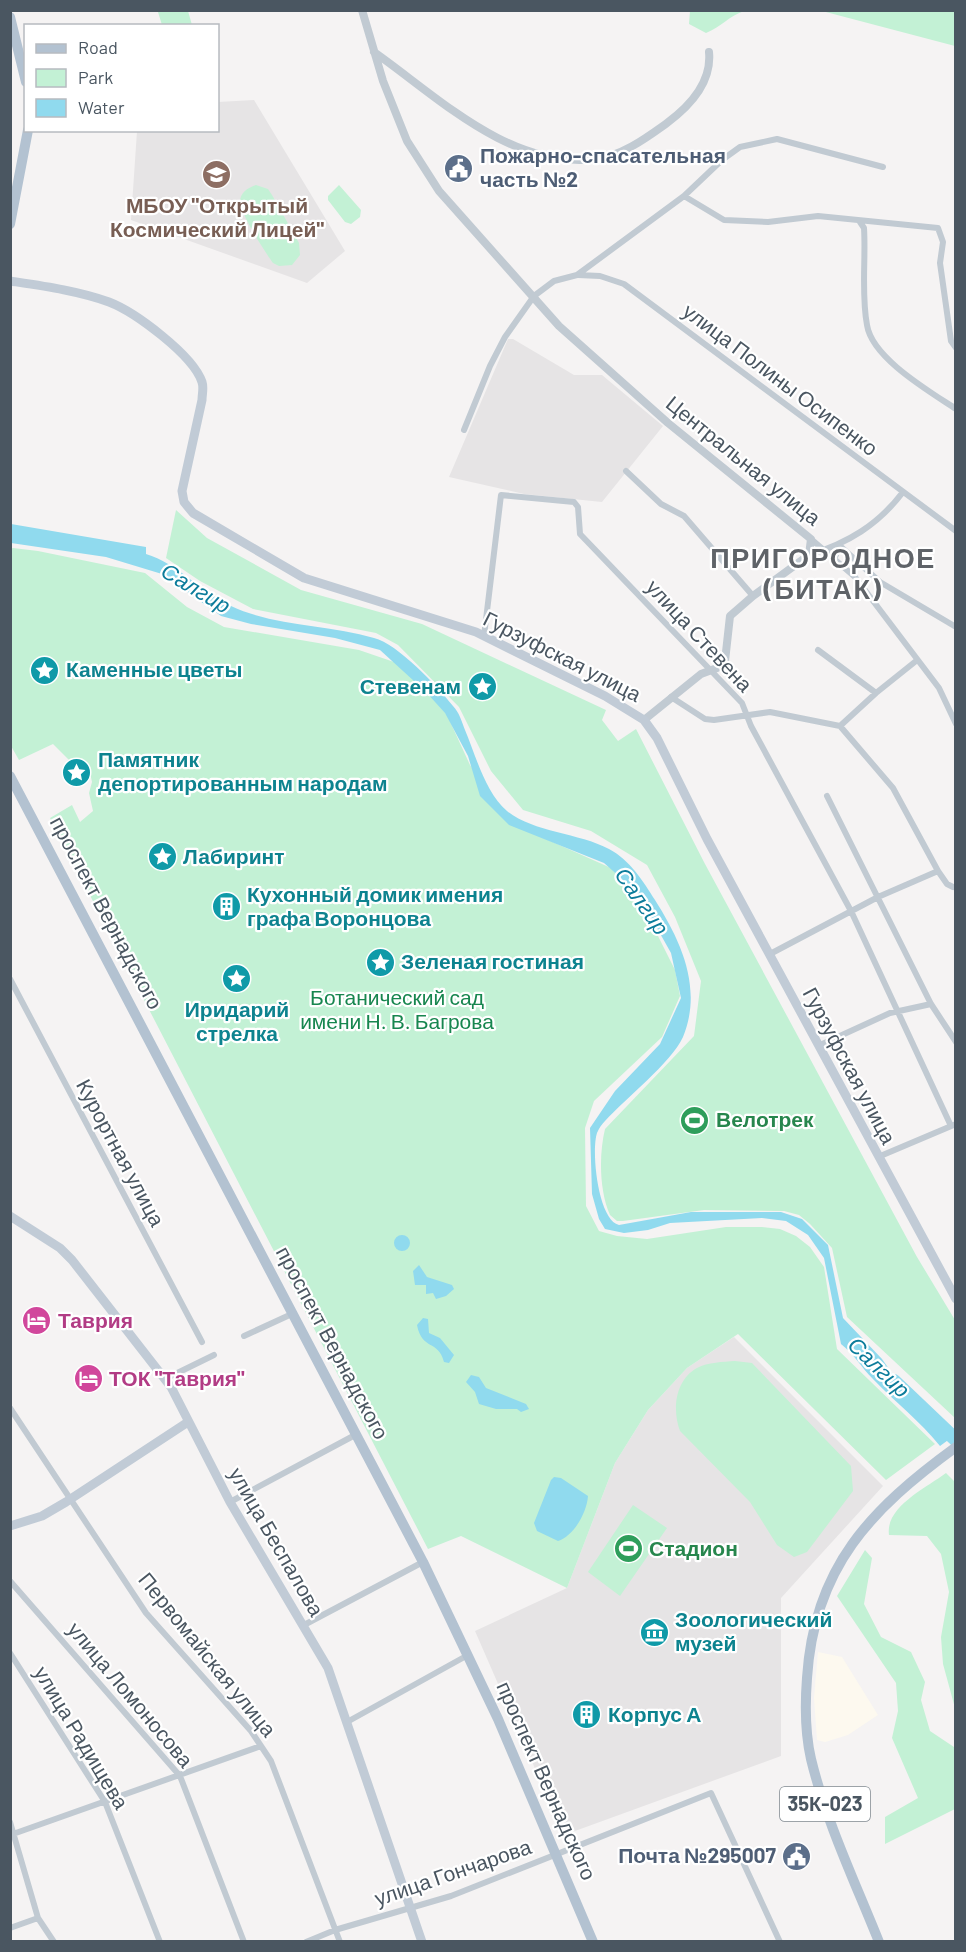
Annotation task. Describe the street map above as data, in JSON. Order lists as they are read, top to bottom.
{
  "streets": {
    "main road": [
      "Гурзуфская улица",
      "проспект Вернадского",
      "улица Беспалова",
      "35К-023"
    ],
    "street": [
      "улица Полины Осипенко",
      "Центральная улица",
      "улица Стевена",
      "Курортная улица",
      "Первомайская улица",
      "улица Ломоносова",
      "улица Радищева",
      "улица Гончарова"
    ]
  },
  "crossings": [
    ["улица Стевена", "Гурзуфская улица"],
    ["проспект Вернадского", "улица Гончарова"],
    ["улица Беспалова", "улица Гончарова"],
    ["Первомайская улица", "улица Гончарова"]
  ],
  "districts": ["ПРИГОРОДНОЕ (БИТАК)"],
  "water": ["Салгир"],
  "parks": ["Ботанический сад имени Н. В. Багрова"],
  "places": {
    "public building": ["Пожарно-спасательная часть №2", "Почта №295007"],
    "school or university": ["МБОУ \"Открытый Космический Лицей\""],
    "place": [
      "Каменные цветы",
      "Стевенам",
      "Памятник депортированным народам",
      "Лабиринт",
      "Зеленая гостиная",
      "Иридарий стрелка"
    ],
    "building": ["Кухонный домик имения графа Воронцова", "Корпус А"],
    "sports": ["Велотрек", "Стадион"],
    "hotel": ["Таврия", "ТОК \"Таврия\""],
    "museum": ["Зоологический музей"]
  },
  "legend": ["Road", "Park", "Water"]
}
